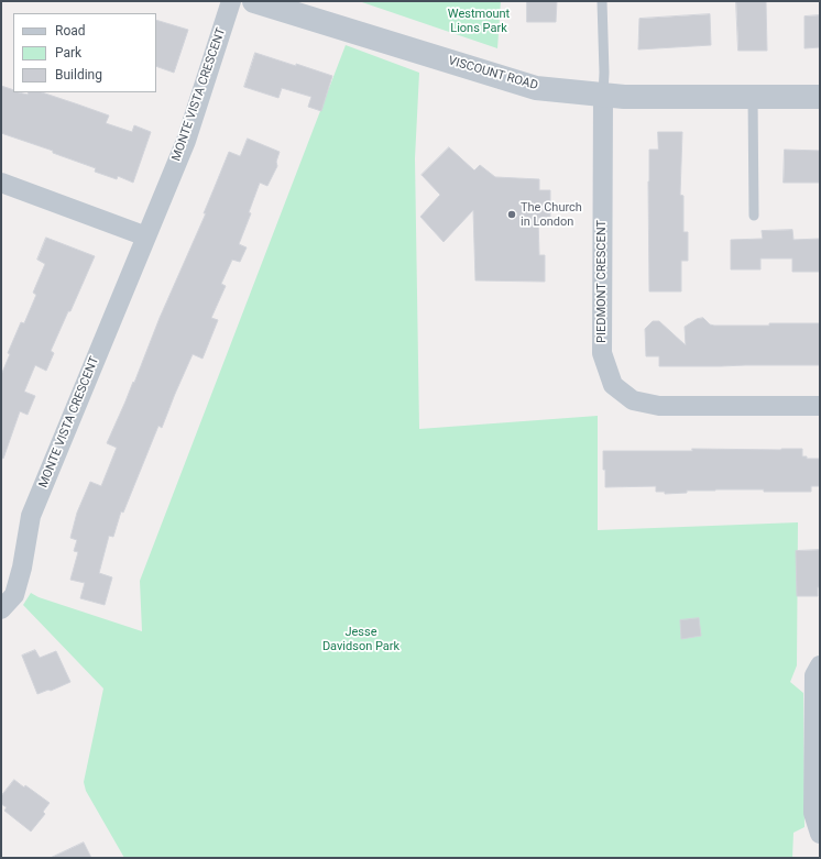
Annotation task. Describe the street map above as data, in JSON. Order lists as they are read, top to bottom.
{
  "streets": {
    "street": ["VISCOUNT ROAD", "MONTE VISTA CRESCENT", "PIEDMONT CRESCENT"]
  },
  "crossings": [
    ["VISCOUNT ROAD", "PIEDMONT CRESCENT"]
  ],
  "parks": ["Westmount Lions Park", "Jesse Davidson Park"],
  "places": ["The Church in London"],
  "legend": ["Road", "Park", "Building"]
}
